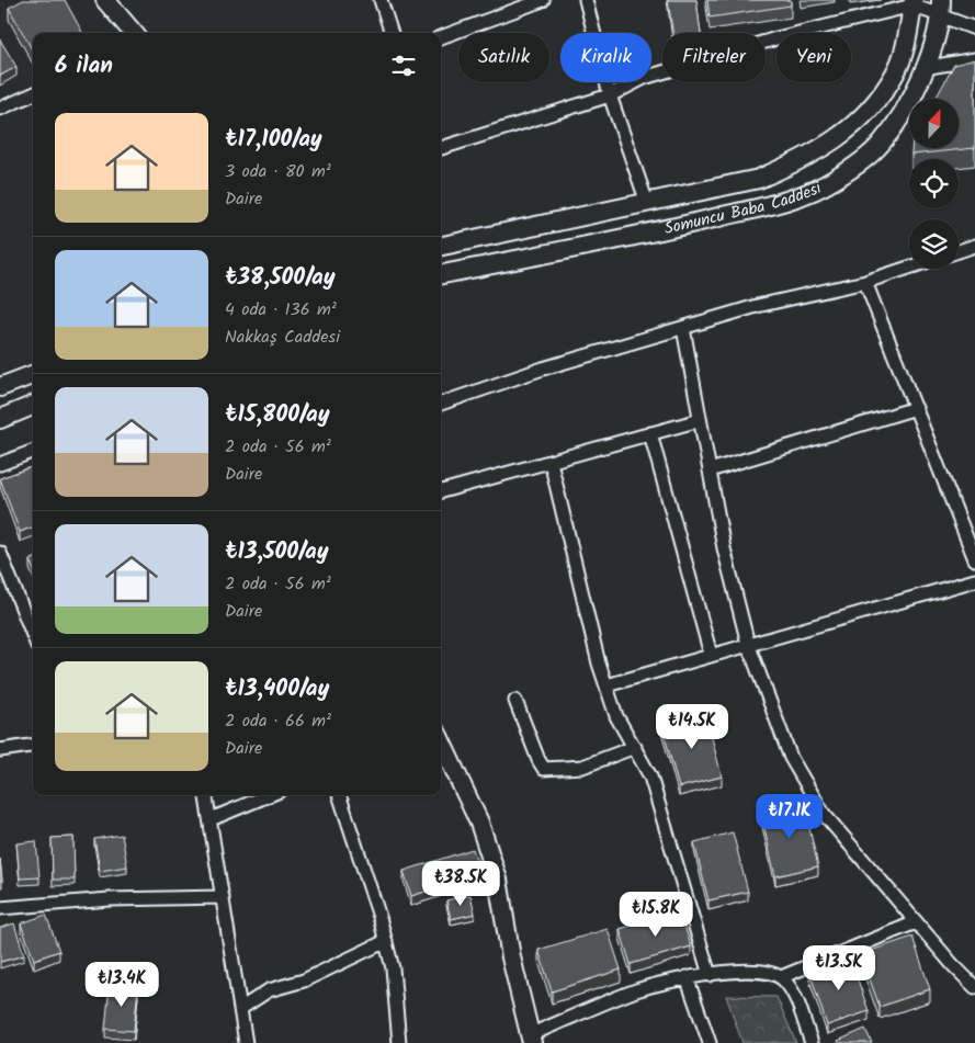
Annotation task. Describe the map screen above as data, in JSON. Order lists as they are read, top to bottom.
{
  "streets": {
    "main road": ["Somuncu Baba Caddesi"]
  },
  "north": "top",
  "page": {
    "chip": [
      "Satılık",
      "Kiralık",
      "Filtreler",
      "Yeni"
    ],
    "heading": "6 ilan",
    "list": [
      {
        "name": "₺17,100/ay",
        "note": "3 oda · 80 m² · Daire"
      },
      {
        "name": "₺38,500/ay",
        "note": "4 oda · 136 m² · Nakkaş Caddesi"
      },
      {
        "name": "₺15,800/ay",
        "note": "2 oda · 56 m² · Daire"
      },
      {
        "name": "₺13,500/ay",
        "note": "2 oda · 56 m² · Daire"
      },
      {
        "name": "₺13,400/ay",
        "note": "2 oda · 66 m² · Daire"
      }
    ],
    "price": [
      "₺14.5K",
      "₺17.1K",
      "₺38.5K",
      "₺15.8K",
      "₺13.5K",
      "₺13.4K"
    ]
  }
}
